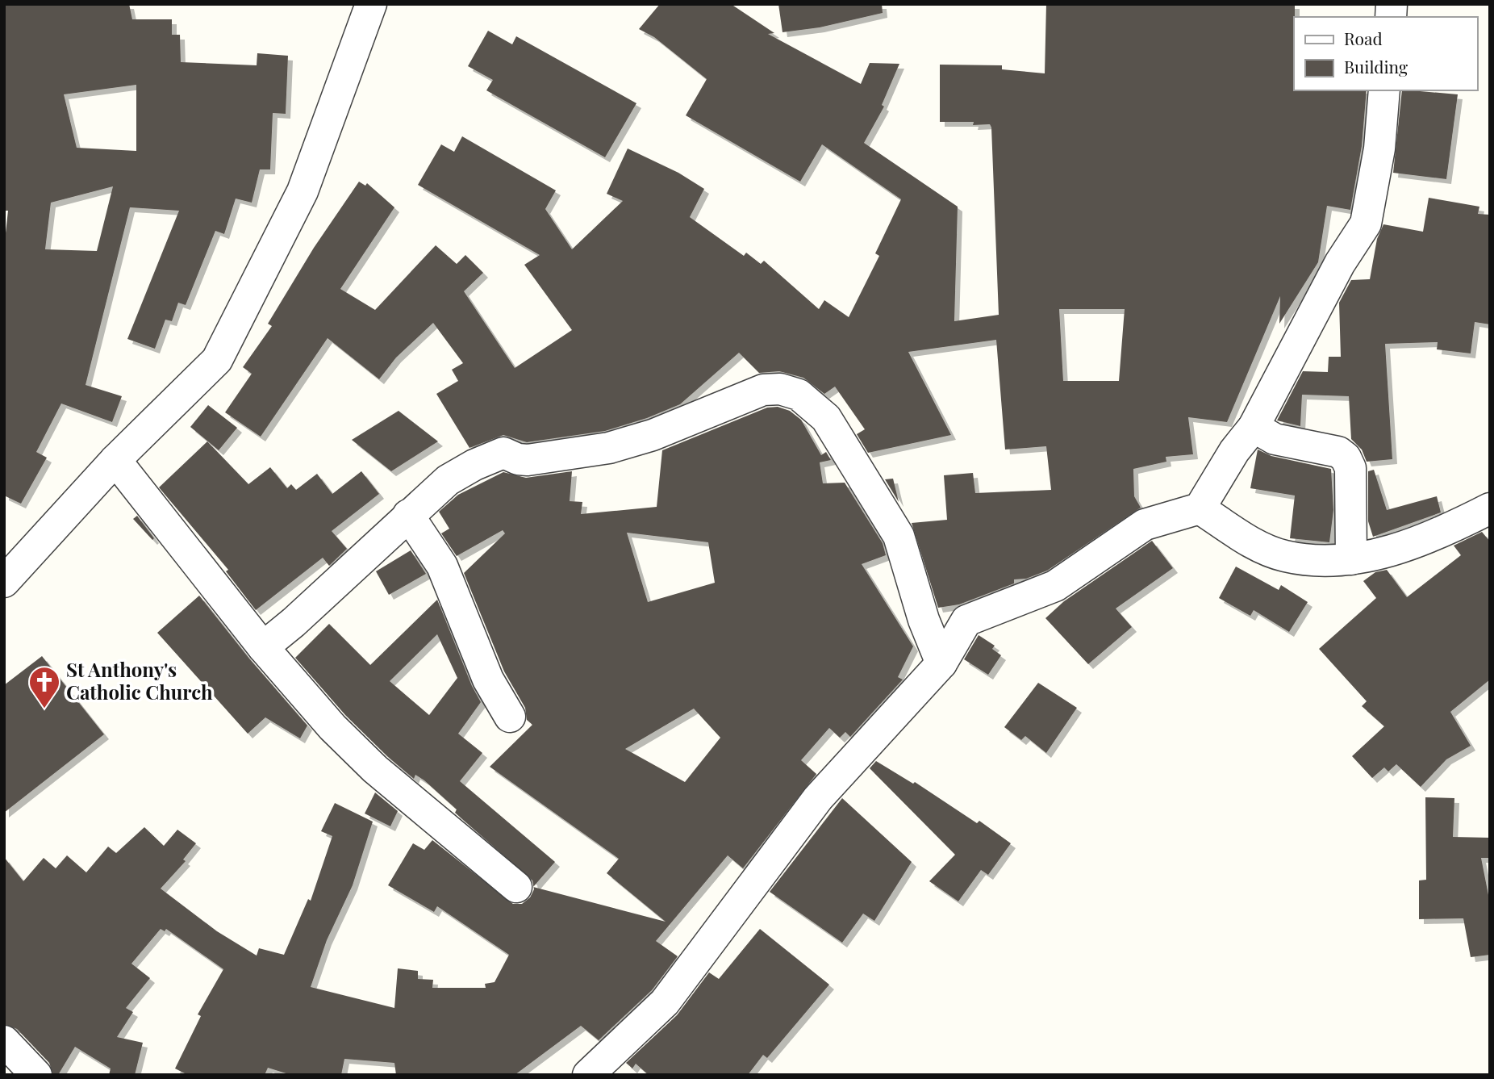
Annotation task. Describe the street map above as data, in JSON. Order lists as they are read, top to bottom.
{
  "places": {
    "church": ["St Anthony's Catholic Church"]
  },
  "legend": ["Road", "Building"]
}
